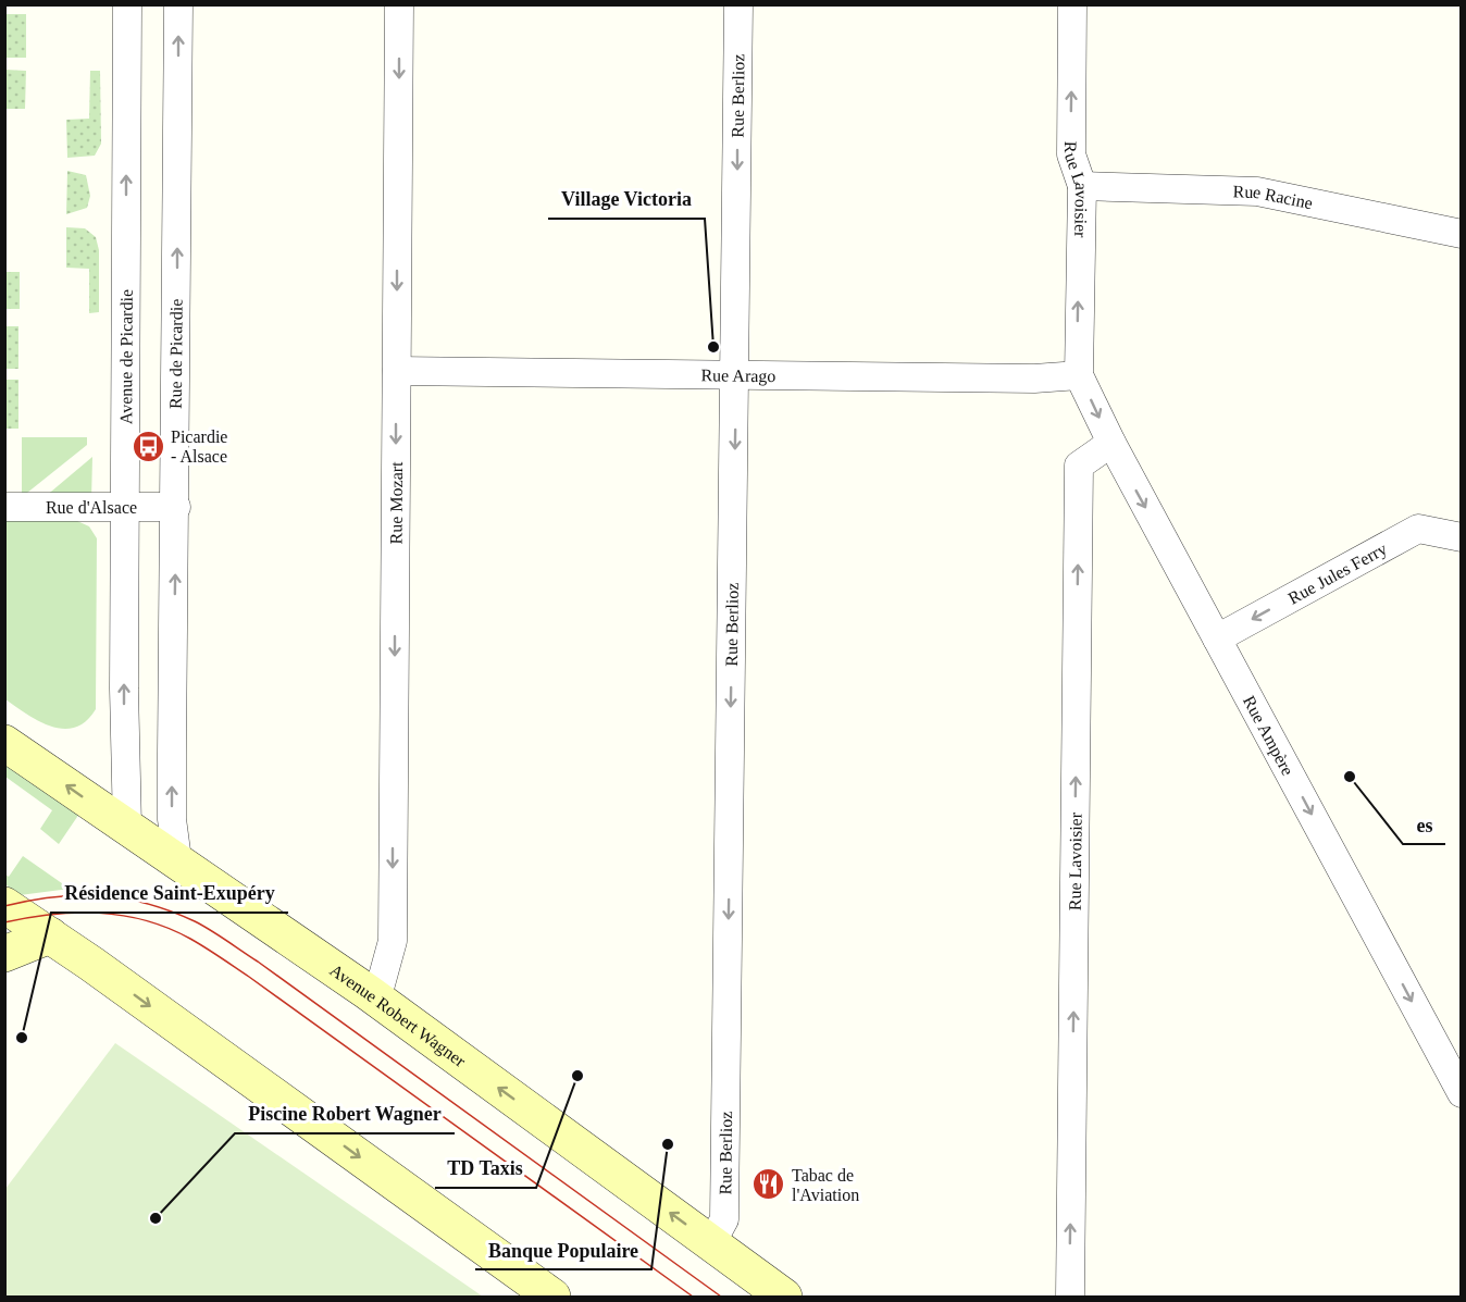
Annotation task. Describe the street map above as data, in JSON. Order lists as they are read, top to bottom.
{
  "streets": {
    "main road": ["Avenue Robert Wagner"],
    "street": [
      "Rue Berlioz",
      "Rue Lavoisier",
      "Rue Racine",
      "Rue de Picardie",
      "Avenue de Picardie",
      "Rue Arago",
      "Rue Mozart",
      "Rue d'Alsace",
      "Rue Jules Ferry",
      "Rue Ampère"
    ]
  },
  "crossings": [
    ["Rue Berlioz", "Rue Arago"],
    ["Rue Berlioz", "Avenue Robert Wagner"],
    ["Rue Lavoisier", "Rue Racine"],
    ["Rue Lavoisier", "Rue Arago"],
    ["Rue Lavoisier", "Rue Ampère"],
    ["Rue de Picardie", "Rue d'Alsace"],
    ["Rue de Picardie", "Avenue Robert Wagner"],
    ["Avenue de Picardie", "Rue d'Alsace"],
    ["Avenue de Picardie", "Avenue Robert Wagner"],
    ["Rue Arago", "Rue Mozart"],
    ["Rue Arago", "Rue Ampère"],
    ["Rue Mozart", "Avenue Robert Wagner"],
    ["Rue Jules Ferry", "Rue Ampère"]
  ],
  "one_way": [
    "Rue Berlioz",
    "Rue Lavoisier",
    "Rue de Picardie",
    "Avenue de Picardie",
    "Rue Mozart",
    "Rue Jules Ferry",
    "Rue Ampère"
  ],
  "places": {
    "other": [
      "Village Victoria",
      "es",
      "Résidence Saint-Exupéry",
      "TD Taxis",
      "Banque Populaire",
      "Piscine Robert Wagner"
    ],
    "bus stop": ["Picardie - Alsace"],
    "restaurant": ["Tabac de l'Aviation"]
  }
}
